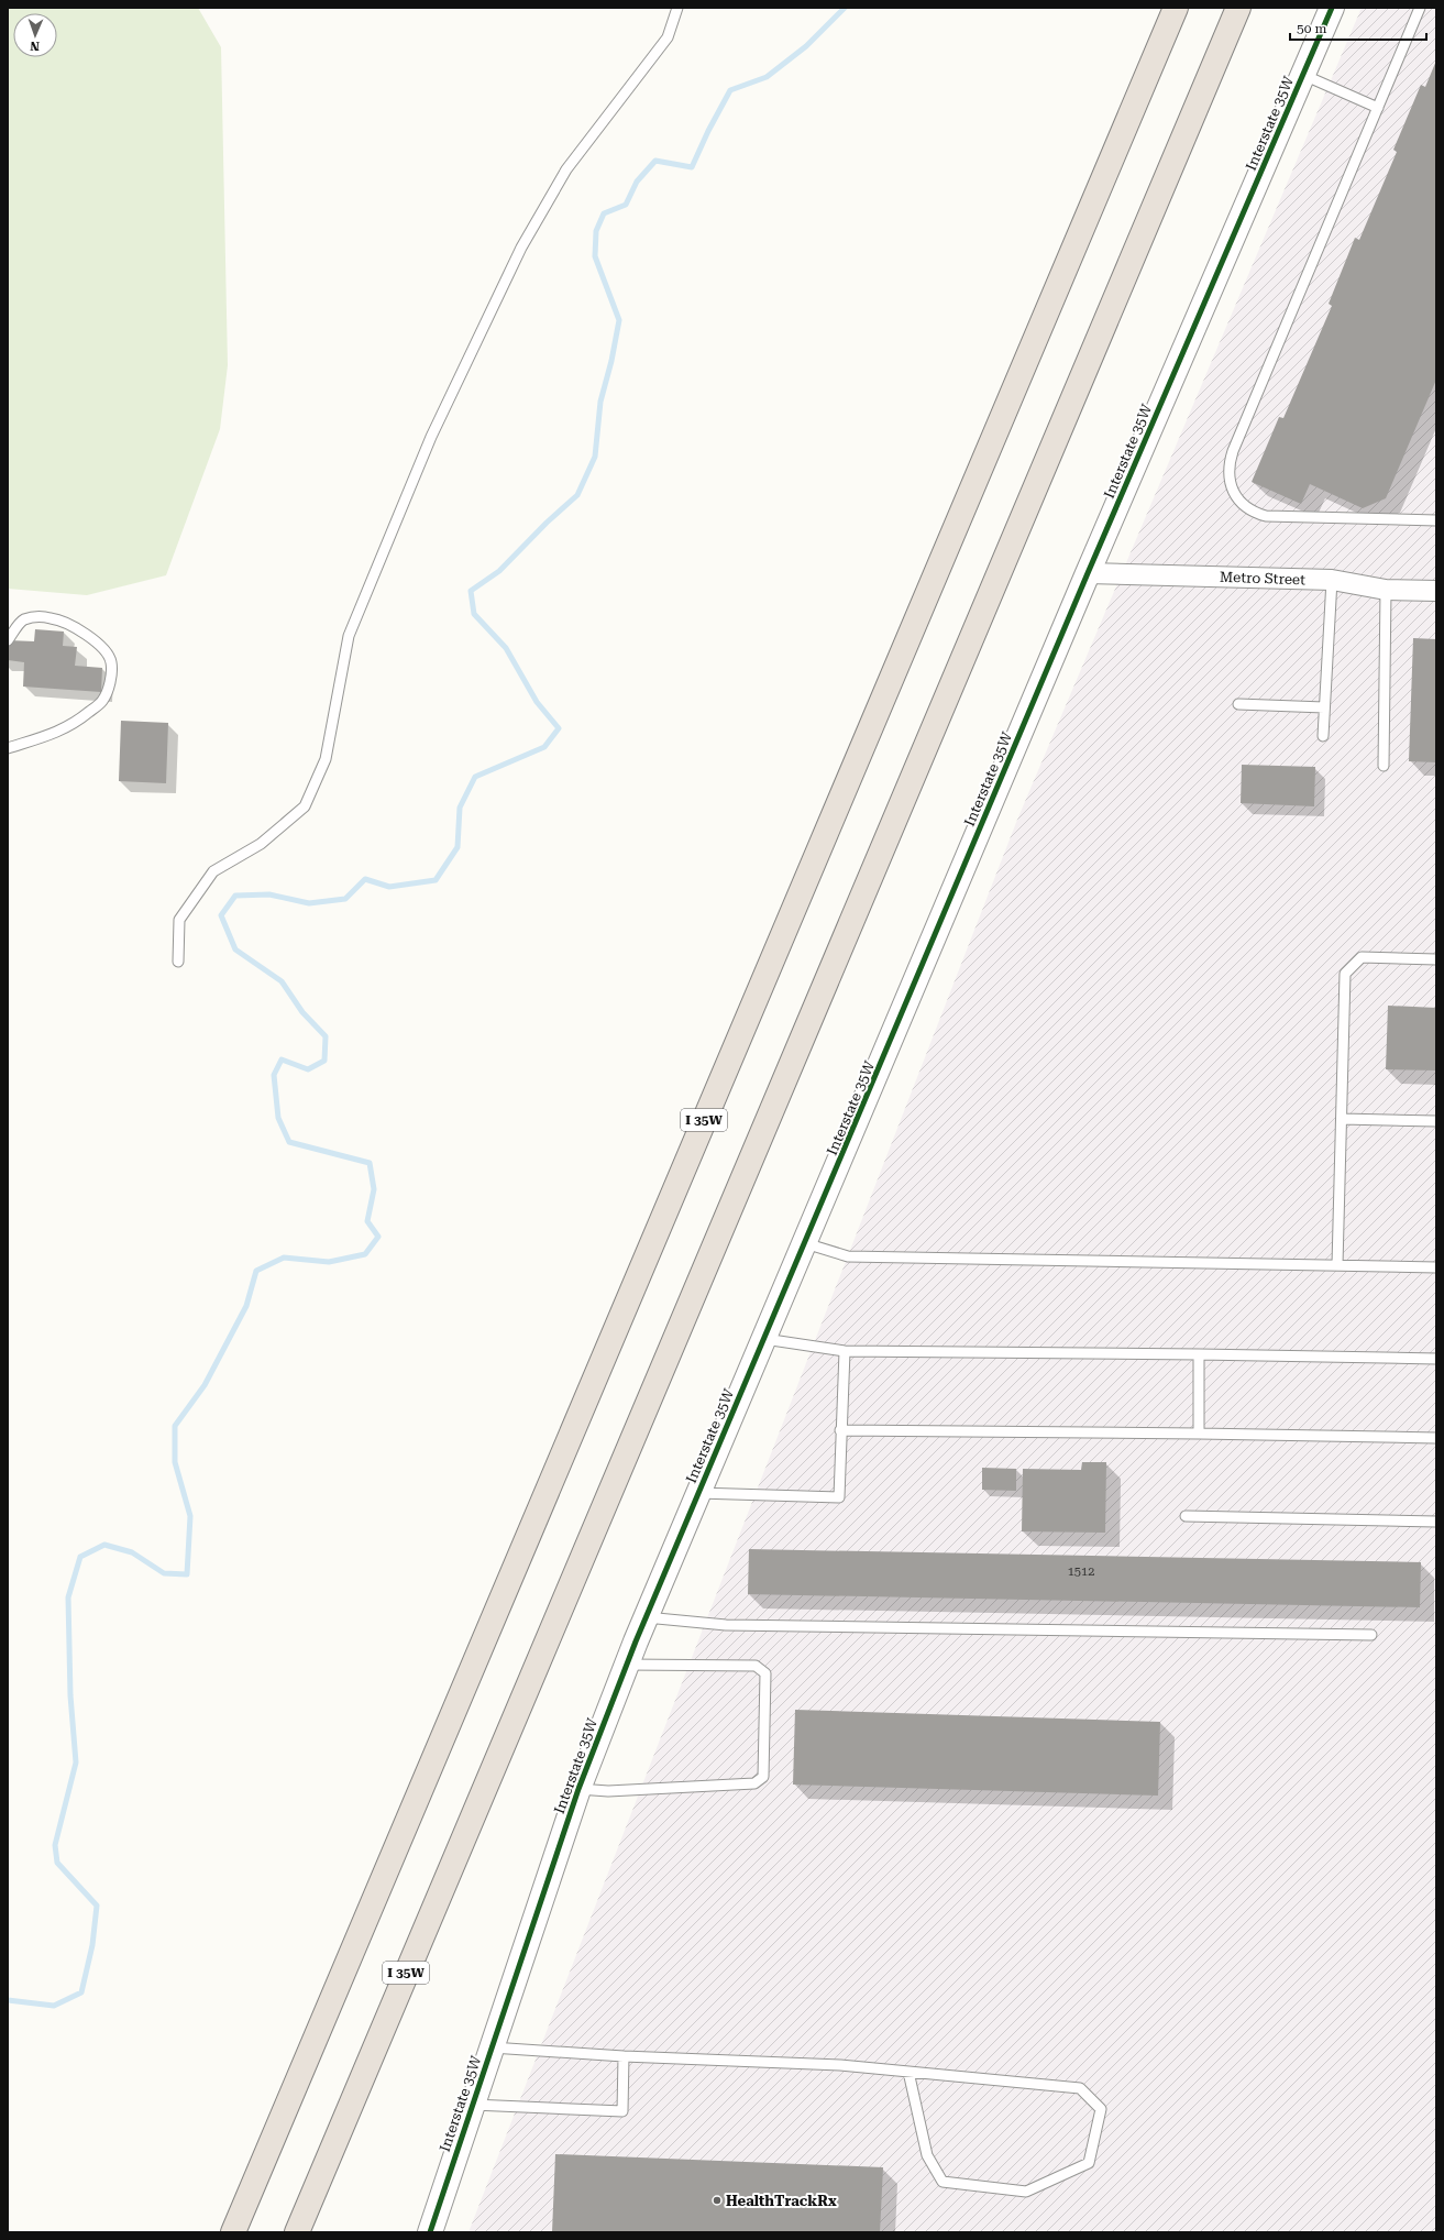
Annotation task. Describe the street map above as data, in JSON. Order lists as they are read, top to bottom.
{
  "streets": {
    "highway": ["I 35W"],
    "street": ["Interstate 35W", "Metro Street"]
  },
  "crossings": [
    ["Interstate 35W", "Metro Street"]
  ],
  "places": ["HealthTrackRx"],
  "house_numbers": ["1512"],
  "scale_bar": "50 m",
  "north": "bottom"
}
